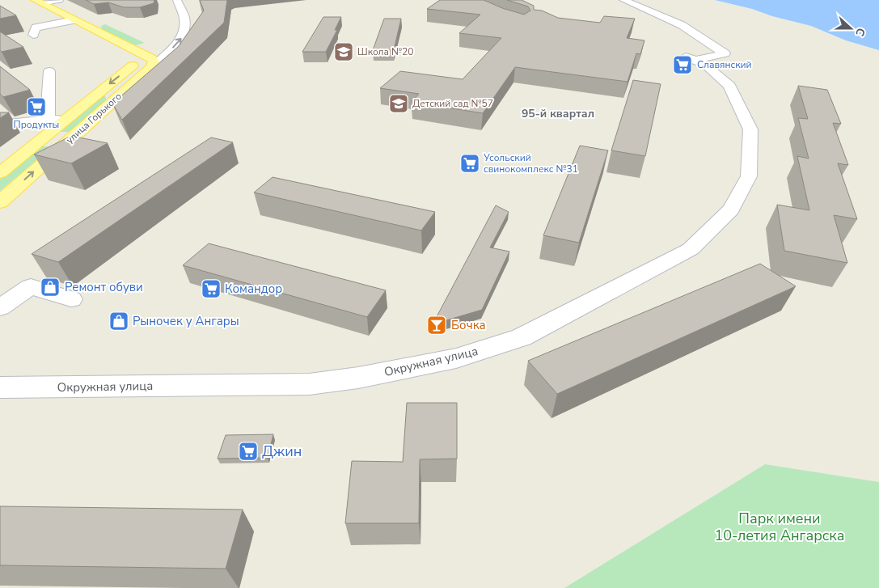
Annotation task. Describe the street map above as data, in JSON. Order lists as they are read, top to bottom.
{
  "streets": {
    "main road": ["улица Горького"],
    "street": ["Окружная улица"]
  },
  "districts": ["95-й квартал"],
  "parks": ["Парк имени 10-летия Ангарска"],
  "places": {
    "school or university": ["Школа №20", "Детский сад №57"],
    "supermarket": [
      "Славянский",
      "Продукты",
      "Усольский свинокомплекс №31",
      "Командор",
      "Джин"
    ],
    "shop": ["Ремонт обуви", "Рыночек у Ангары"],
    "bar": ["Бочка"]
  },
  "north": "right"
}
